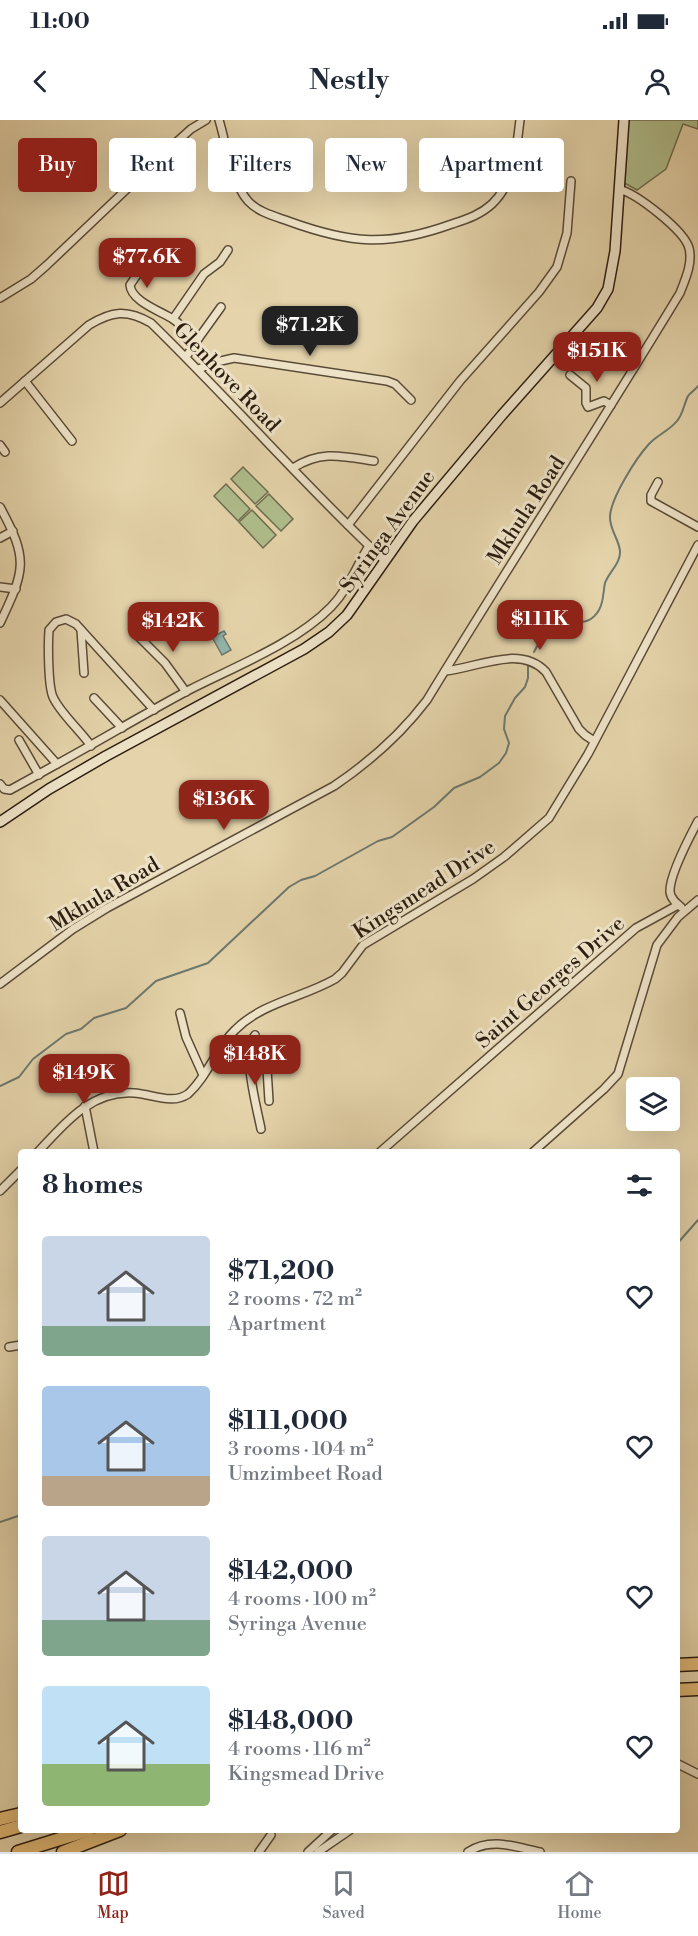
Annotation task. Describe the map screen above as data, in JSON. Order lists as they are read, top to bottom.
{
  "streets": {
    "street": [
      "Glenhove Road",
      "Mkhula Road",
      "Syringa Avenue",
      "Kingsmead Drive",
      "Saint Georges Drive"
    ]
  },
  "crossings": [
    ["Glenhove Road", "Syringa Avenue"],
    ["Mkhula Road", "Syringa Avenue"]
  ],
  "page": {
    "status": "11:00",
    "header": "Nestly",
    "chip": [
      "Buy",
      "Rent",
      "Filters",
      "New",
      "Apartment"
    ],
    "price": [
      "$77.6K",
      "$71.2K",
      "$151K",
      "$111K",
      "$142K",
      "$136K",
      "$148K",
      "$149K"
    ],
    "heading": "8 homes",
    "list": [
      {
        "name": "$71,200",
        "note": "2 rooms · 72 m² · Apartment"
      },
      {
        "name": "$111,000",
        "note": "3 rooms · 104 m² · Umzimbeet Road"
      },
      {
        "name": "$142,000",
        "note": "4 rooms · 100 m² · Syringa Avenue"
      },
      {
        "name": "$148,000",
        "note": "4 rooms · 116 m² · Kingsmead Drive"
      }
    ],
    "tabs": ["Map", "Saved", "Home"]
  }
}
